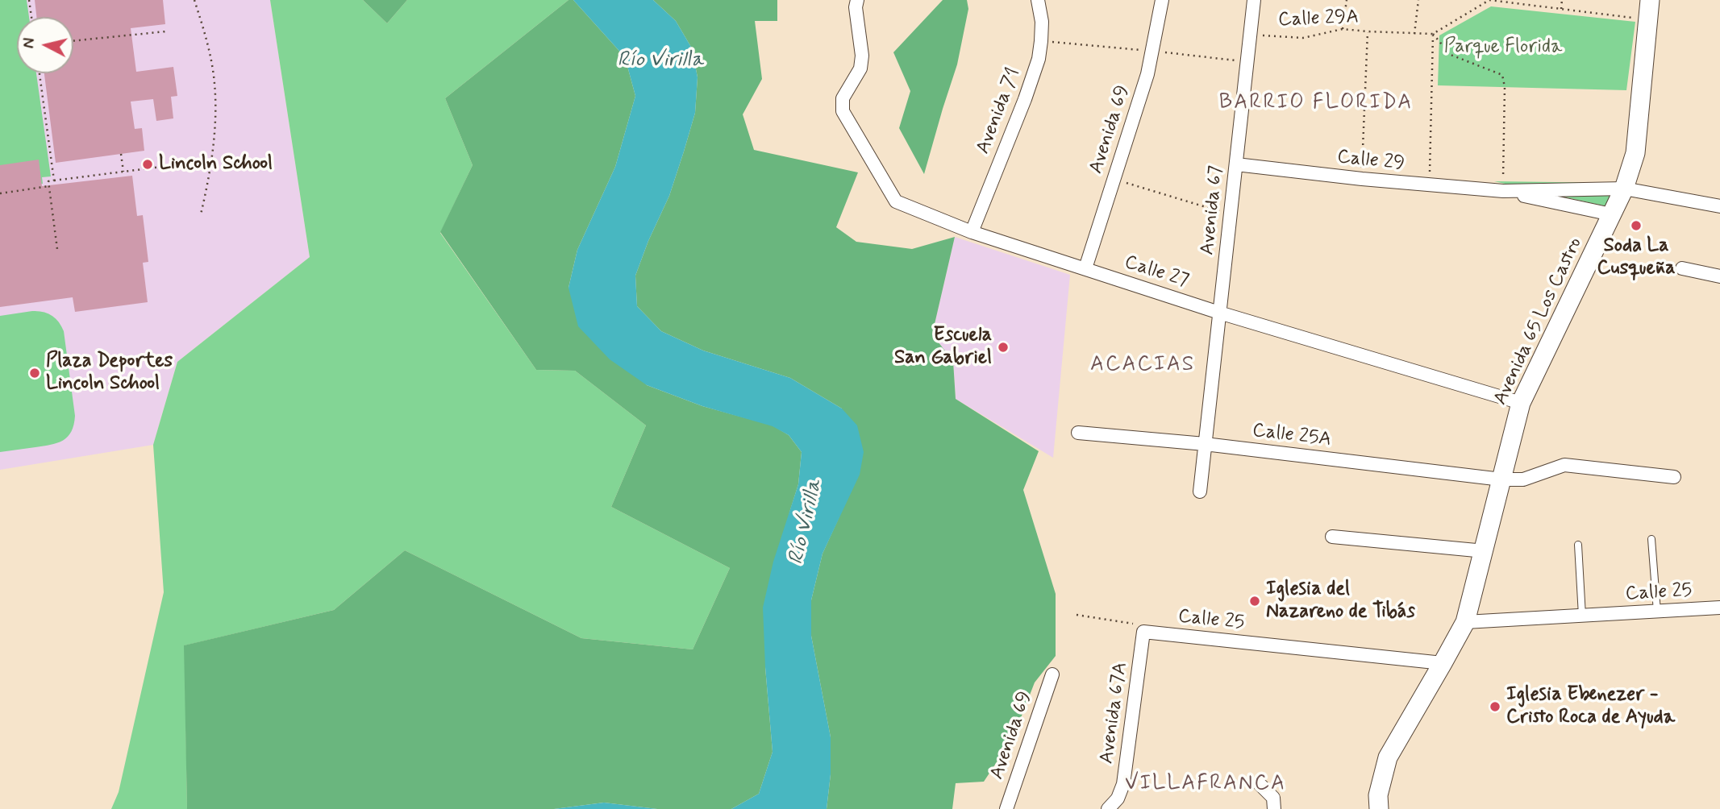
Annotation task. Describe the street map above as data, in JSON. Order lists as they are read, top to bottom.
{
  "streets": {
    "street": [
      "Avenida 71",
      "Avenida 69",
      "Calle 29",
      "Avenida 67",
      "Calle 27",
      "Avenida 65 Los Castro",
      "Calle 25A",
      "Calle 25",
      "Avenida 67A"
    ],
    "path": ["Calle 29A"]
  },
  "crossings": [
    ["Calle 29A", "Avenida 67"],
    ["Avenida 71", "Calle 27"],
    ["Avenida 69", "Calle 27"],
    ["Calle 29", "Avenida 67"],
    ["Calle 29", "Avenida 65 Los Castro"],
    ["Avenida 67", "Calle 27"],
    ["Avenida 67", "Calle 25A"],
    ["Calle 27", "Avenida 65 Los Castro"],
    ["Avenida 65 Los Castro", "Calle 25A"],
    ["Avenida 65 Los Castro", "Calle 25"],
    ["Calle 25", "Avenida 67A"]
  ],
  "districts": ["BARRIO FLORIDA", "ACACIAS", "VILLAFRANCA"],
  "water": ["Río Virilla"],
  "parks": ["Parque Florida"],
  "places": [
    "Lincoln School",
    "Soda La Cusqueña",
    "Escuela San Gabriel",
    "Plaza Deportes Lincoln School",
    "Iglesia del Nazareno de Tibás",
    "Iglesia Ebenezer - Cristo Roca de Ayuda"
  ],
  "north": "left"
}
